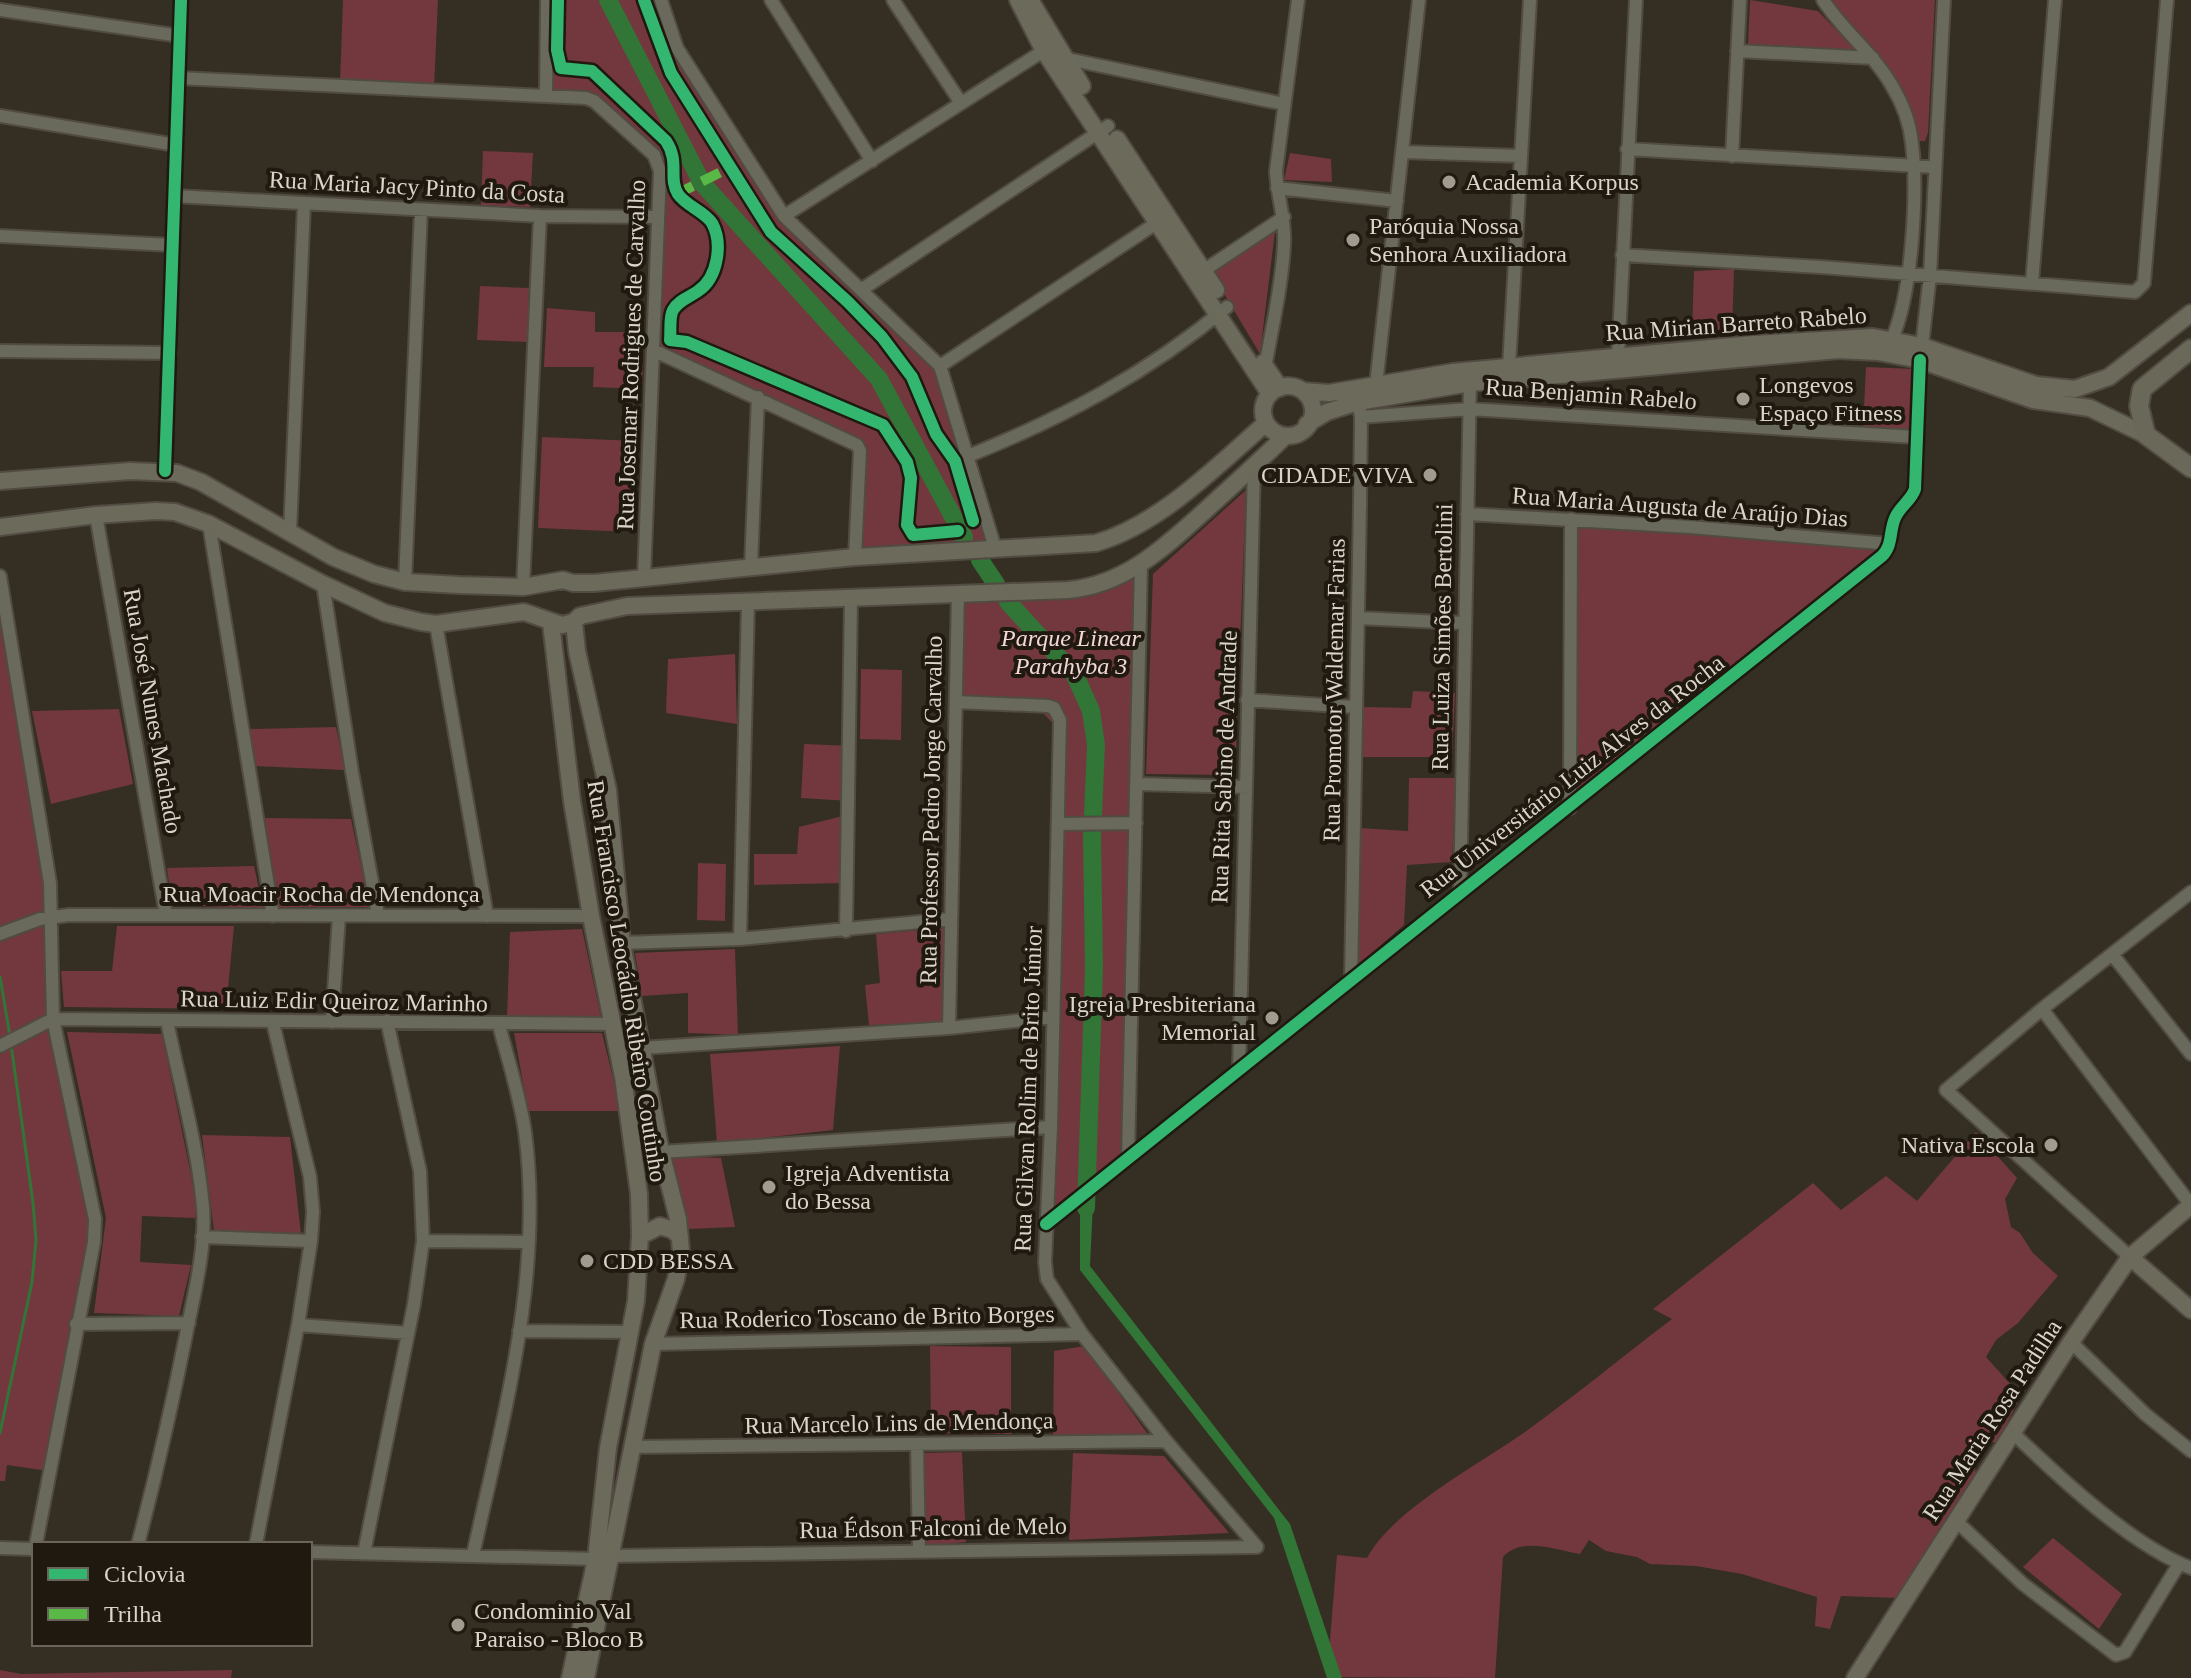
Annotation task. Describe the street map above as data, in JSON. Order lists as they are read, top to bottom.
{
  "streets": {
    "main road": ["Rua Mirian Barreto Rabelo", "Rua Francisco Leocádio Ribeiro Coutinho", "Rua Maria Rosa Padilha"],
    "street": [
      "Rua Maria Jacy Pinto da Costa",
      "Rua Josemar Rodrigues de Carvalho",
      "Rua Benjamin Rabelo",
      "Rua Maria Augusta de Araújo Dias",
      "Rua Luiza Simões Bertolini",
      "Rua Promotor Waldemar Farias",
      "Rua José Nunes Machado",
      "Rua Rita Sabino de Andrade",
      "Rua Universitário Luiz Alves da Rocha",
      "Rua Professor Pedro Jorge Carvalho",
      "Rua Moacir Rocha de Mendonça",
      "Rua Luiz Edir Queiroz Marinho",
      "Rua Gilvan Rolim de Brito Júnior",
      "Rua Roderico Toscano de Brito Borges",
      "Rua Marcelo Lins de Mendonça",
      "Rua Édson Falconi de Melo"
    ]
  },
  "crossings": [
    ["Rua Maria Jacy Pinto da Costa", "Rua Josemar Rodrigues de Carvalho"],
    ["Rua Mirian Barreto Rabelo", "Rua Benjamin Rabelo"],
    ["Rua Mirian Barreto Rabelo", "Rua Luiza Simões Bertolini"],
    ["Rua Mirian Barreto Rabelo", "Rua Promotor Waldemar Farias"],
    ["Rua Mirian Barreto Rabelo", "Rua Universitário Luiz Alves da Rocha"],
    ["Rua Benjamin Rabelo", "Rua Luiza Simões Bertolini"],
    ["Rua Benjamin Rabelo", "Rua Promotor Waldemar Farias"],
    ["Rua Benjamin Rabelo", "Rua Universitário Luiz Alves da Rocha"],
    ["Rua Maria Augusta de Araújo Dias", "Rua Luiza Simões Bertolini"],
    ["Rua Maria Augusta de Araújo Dias", "Rua Universitário Luiz Alves da Rocha"],
    ["Rua Luiza Simões Bertolini", "Rua Universitário Luiz Alves da Rocha"],
    ["Rua Promotor Waldemar Farias", "Rua Universitário Luiz Alves da Rocha"],
    ["Rua José Nunes Machado", "Rua Moacir Rocha de Mendonça"],
    ["Rua Rita Sabino de Andrade", "Rua Universitário Luiz Alves da Rocha"],
    ["Rua Universitário Luiz Alves da Rocha", "Rua Gilvan Rolim de Brito Júnior"],
    ["Rua Professor Pedro Jorge Carvalho", "Rua Gilvan Rolim de Brito Júnior"],
    ["Rua Moacir Rocha de Mendonça", "Rua Francisco Leocádio Ribeiro Coutinho"],
    ["Rua Francisco Leocádio Ribeiro Coutinho", "Rua Luiz Edir Queiroz Marinho"],
    ["Rua Francisco Leocádio Ribeiro Coutinho", "Rua Roderico Toscano de Brito Borges"],
    ["Rua Francisco Leocádio Ribeiro Coutinho", "Rua Marcelo Lins de Mendonça"],
    ["Rua Francisco Leocádio Ribeiro Coutinho", "Rua Édson Falconi de Melo"],
    ["Rua Gilvan Rolim de Brito Júnior", "Rua Roderico Toscano de Brito Borges"],
    ["Rua Gilvan Rolim de Brito Júnior", "Rua Marcelo Lins de Mendonça"],
    ["Rua Gilvan Rolim de Brito Júnior", "Rua Édson Falconi de Melo"]
  ],
  "parks": ["Parque Linear Parahyba 3"],
  "places": [
    "Academia Korpus",
    "Paróquia Nossa Senhora Auxiliadora",
    "Longevos Espaço Fitness",
    "CIDADE VIVA",
    "Igreja Presbiteriana Memorial",
    "Nativa Escola",
    "Igreja Adventista do Bessa",
    "CDD BESSA",
    "Condominio Val Paraiso - Bloco B"
  ],
  "legend": ["Ciclovia", "Trilha"]
}
